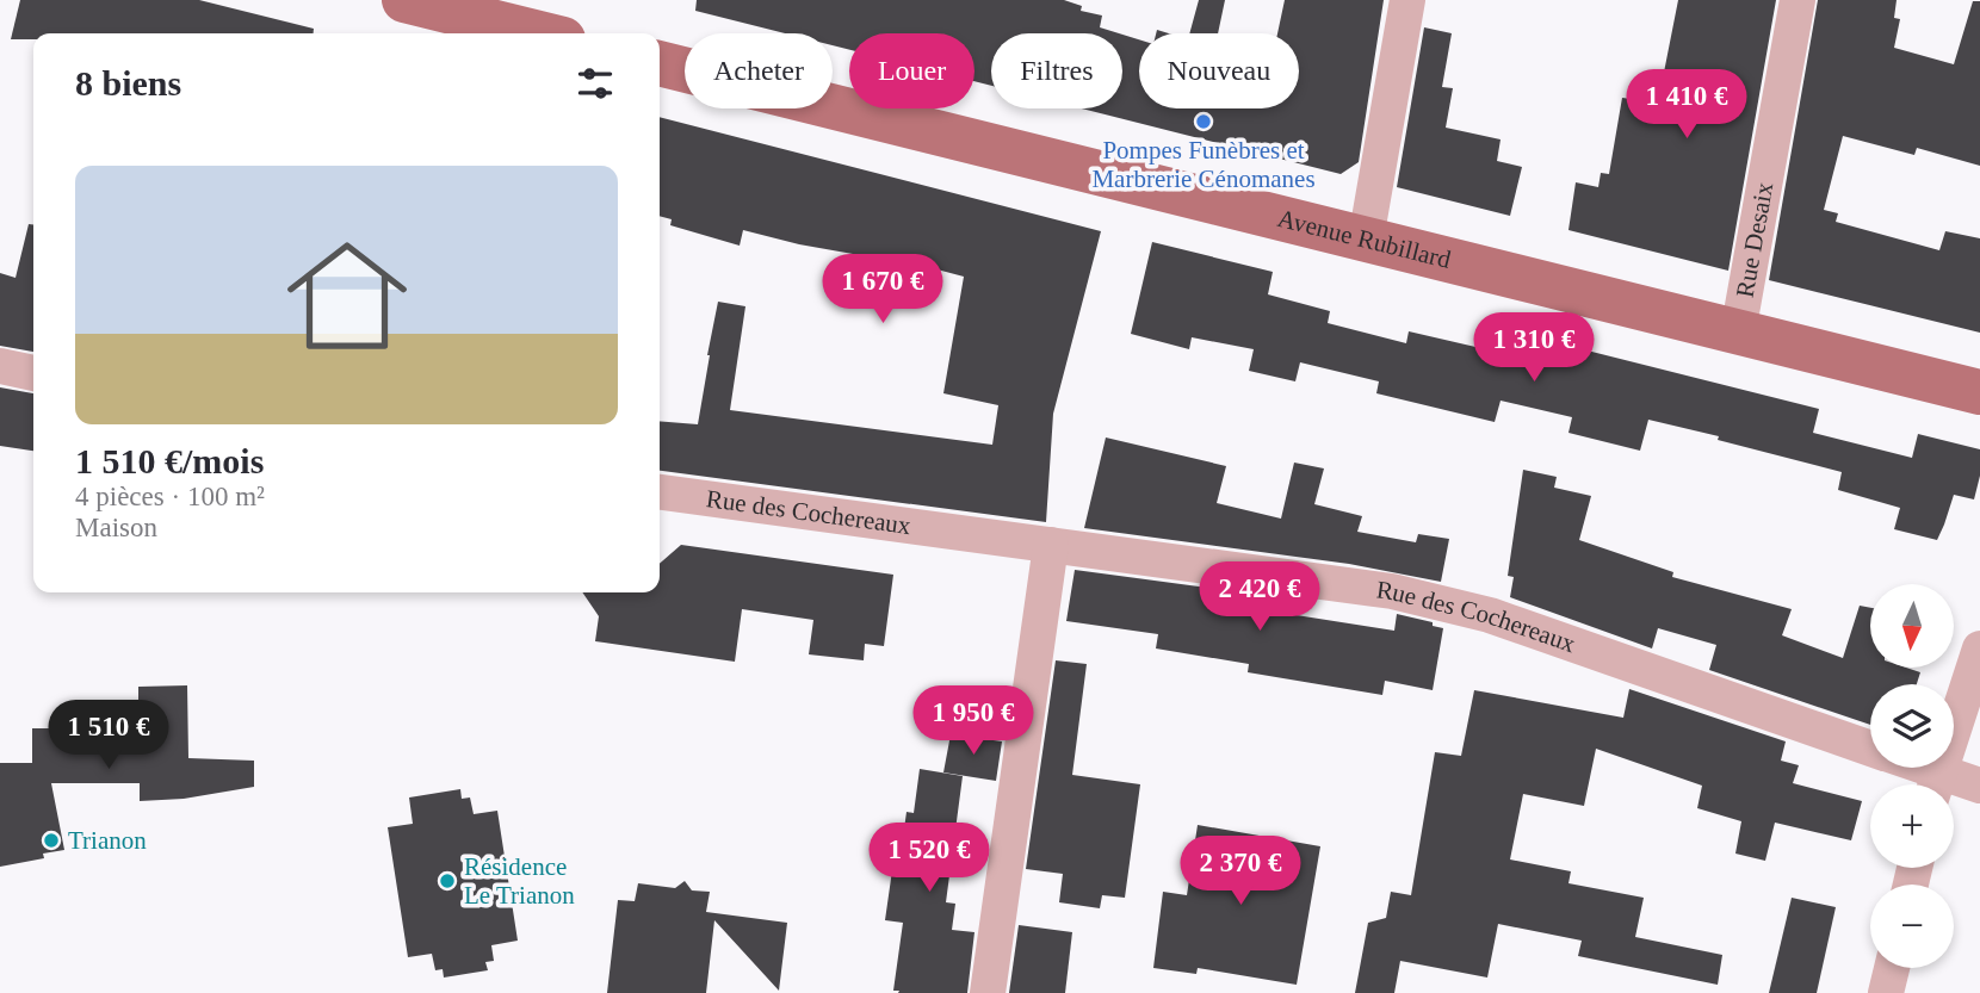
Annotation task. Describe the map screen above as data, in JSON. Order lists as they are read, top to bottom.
{
  "streets": {
    "main road": ["Avenue Rubillard"],
    "street": ["Rue Desaix", "Rue des Cochereaux"]
  },
  "crossings": [
    ["Avenue Rubillard", "Rue Desaix"]
  ],
  "places": ["Pompes Funèbres et Marbrerie Cénomanes", "Trianon", "Résidence Le Trianon"],
  "north": "bottom",
  "page": {
    "chip": [
      "Acheter",
      "Louer",
      "Filtres",
      "Nouveau"
    ],
    "heading": "8 biens",
    "price": [
      "1 410 €",
      "1 670 €",
      "1 310 €",
      "2 420 €",
      "1 950 €",
      "1 510 €",
      "1 520 €",
      "2 370 €"
    ],
    "list": [
      {
        "name": "1 510 €/mois",
        "note": "4 pièces · 100 m² · Maison"
      }
    ],
    "map_buttons": ["+", "−"]
  }
}
